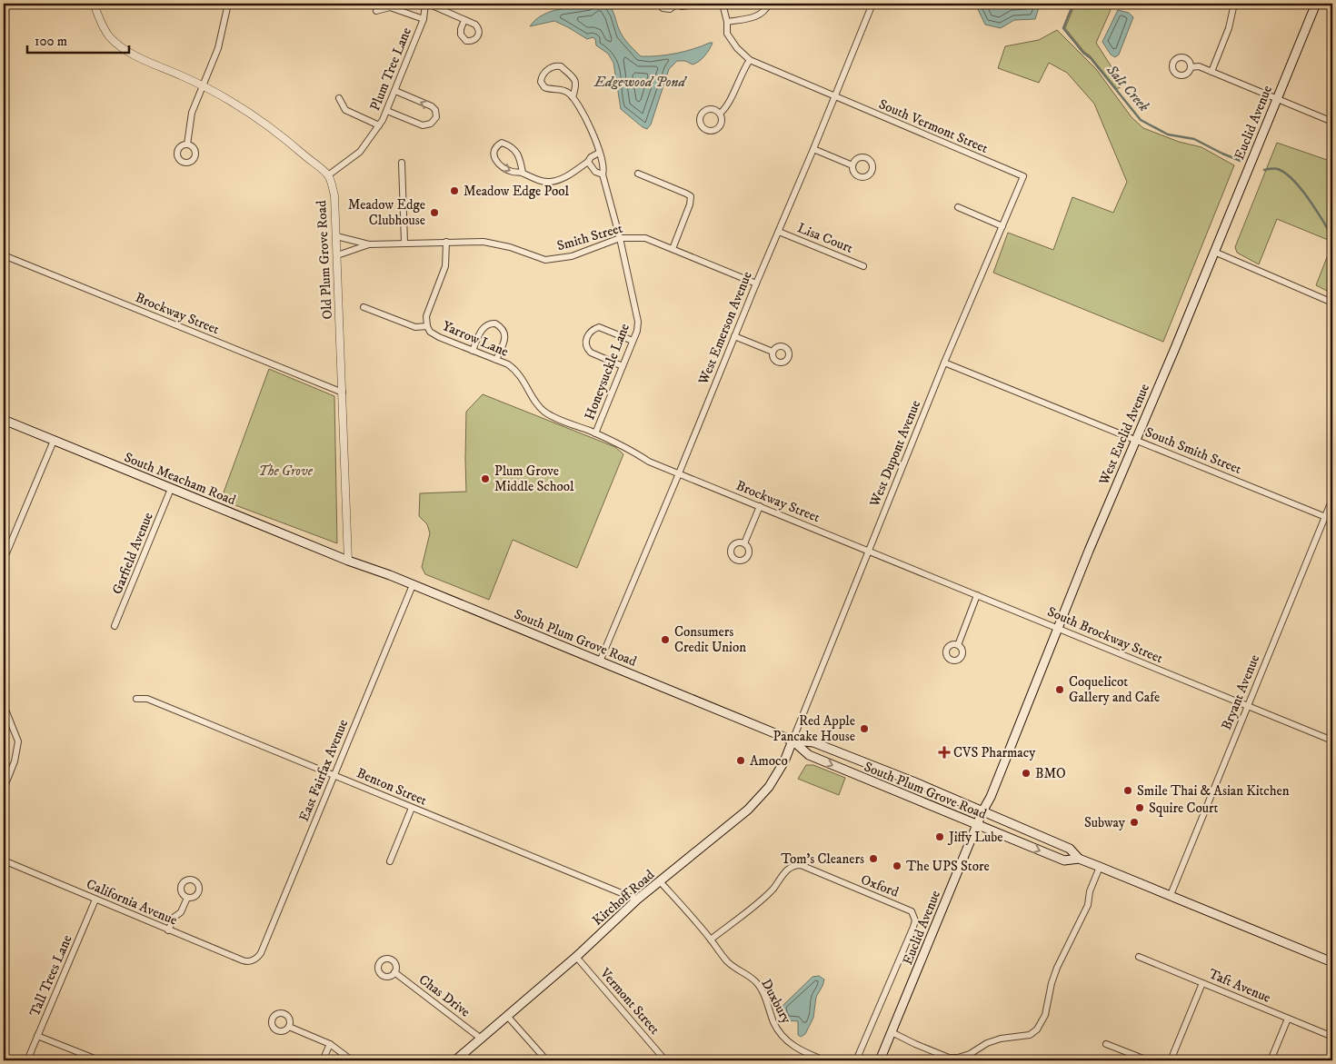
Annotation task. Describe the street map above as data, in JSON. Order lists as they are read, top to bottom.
{
  "streets": {
    "main road": [
      "Euclid Avenue",
      "West Euclid Avenue",
      "South Meacham Road",
      "South Plum Grove Road",
      "Kirchoff Road"
    ],
    "street": [
      "Plum Tree Lane",
      "South Vermont Street",
      "Smith Street",
      "Lisa Court",
      "Old Plum Grove Road",
      "Brockway Street",
      "West Emerson Avenue",
      "Yarrow Lane",
      "Honeysuckle Lane",
      "South Smith Street",
      "West Dupont Avenue",
      "Garfield Avenue",
      "South Brockway Street",
      "Bryant Avenue",
      "East Fairfax Avenue",
      "Benton Street",
      "Oxford",
      "California Avenue",
      "Tall Trees Lane",
      "Taft Avenue",
      "Chas Drive",
      "Vermont Street",
      "Duxbury"
    ]
  },
  "crossings": [
    ["Plum Tree Lane", "Old Plum Grove Road"],
    ["Euclid Avenue", "West Euclid Avenue"],
    ["Euclid Avenue", "South Brockway Street"],
    ["Euclid Avenue", "South Plum Grove Road"],
    ["South Vermont Street", "West Emerson Avenue"],
    ["South Vermont Street", "West Dupont Avenue"],
    ["Smith Street", "Old Plum Grove Road"],
    ["Smith Street", "West Emerson Avenue"],
    ["Smith Street", "Yarrow Lane"],
    ["Smith Street", "Honeysuckle Lane"],
    ["Lisa Court", "West Emerson Avenue"],
    ["Old Plum Grove Road", "Brockway Street"],
    ["Old Plum Grove Road", "South Meacham Road"],
    ["Old Plum Grove Road", "South Plum Grove Road"],
    ["Brockway Street", "West Emerson Avenue"],
    ["Brockway Street", "Yarrow Lane"],
    ["Brockway Street", "West Dupont Avenue"],
    ["Brockway Street", "South Brockway Street"],
    ["West Emerson Avenue", "Yarrow Lane"],
    ["West Emerson Avenue", "South Plum Grove Road"],
    ["Yarrow Lane", "Honeysuckle Lane"],
    ["West Euclid Avenue", "South Smith Street"],
    ["West Euclid Avenue", "South Brockway Street"],
    ["South Smith Street", "West Dupont Avenue"],
    ["South Smith Street", "Bryant Avenue"],
    ["West Dupont Avenue", "South Brockway Street"],
    ["West Dupont Avenue", "South Plum Grove Road"],
    ["West Dupont Avenue", "Kirchoff Road"],
    ["South Meacham Road", "Garfield Avenue"],
    ["South Meacham Road", "South Plum Grove Road"],
    ["South Brockway Street", "Bryant Avenue"],
    ["South Plum Grove Road", "Bryant Avenue"],
    ["South Plum Grove Road", "East Fairfax Avenue"],
    ["South Plum Grove Road", "Kirchoff Road"],
    ["East Fairfax Avenue", "Benton Street"],
    ["East Fairfax Avenue", "California Avenue"],
    ["Benton Street", "Kirchoff Road"],
    ["Oxford", "Duxbury"],
    ["Kirchoff Road", "Chas Drive"],
    ["Kirchoff Road", "Vermont Street"],
    ["Kirchoff Road", "Duxbury"],
    ["California Avenue", "Tall Trees Lane"]
  ],
  "water": ["Edgewood Pond", "Salt Creek"],
  "parks": ["The Grove"],
  "places": {
    "other": [
      "Meadow Edge Pool",
      "Meadow Edge Clubhouse",
      "Plum Grove Middle School",
      "Consumers Credit Union",
      "Coquelicot Gallery and Cafe",
      "Red Apple Pancake House",
      "Amoco",
      "BMO",
      "Smile Thai & Asian Kitchen",
      "Squire Court",
      "Subway",
      "Jiffy Lube",
      "Tom's Cleaners",
      "The UPS Store"
    ],
    "health": ["CVS Pharmacy"]
  },
  "scale_bar": "100 m"
}
